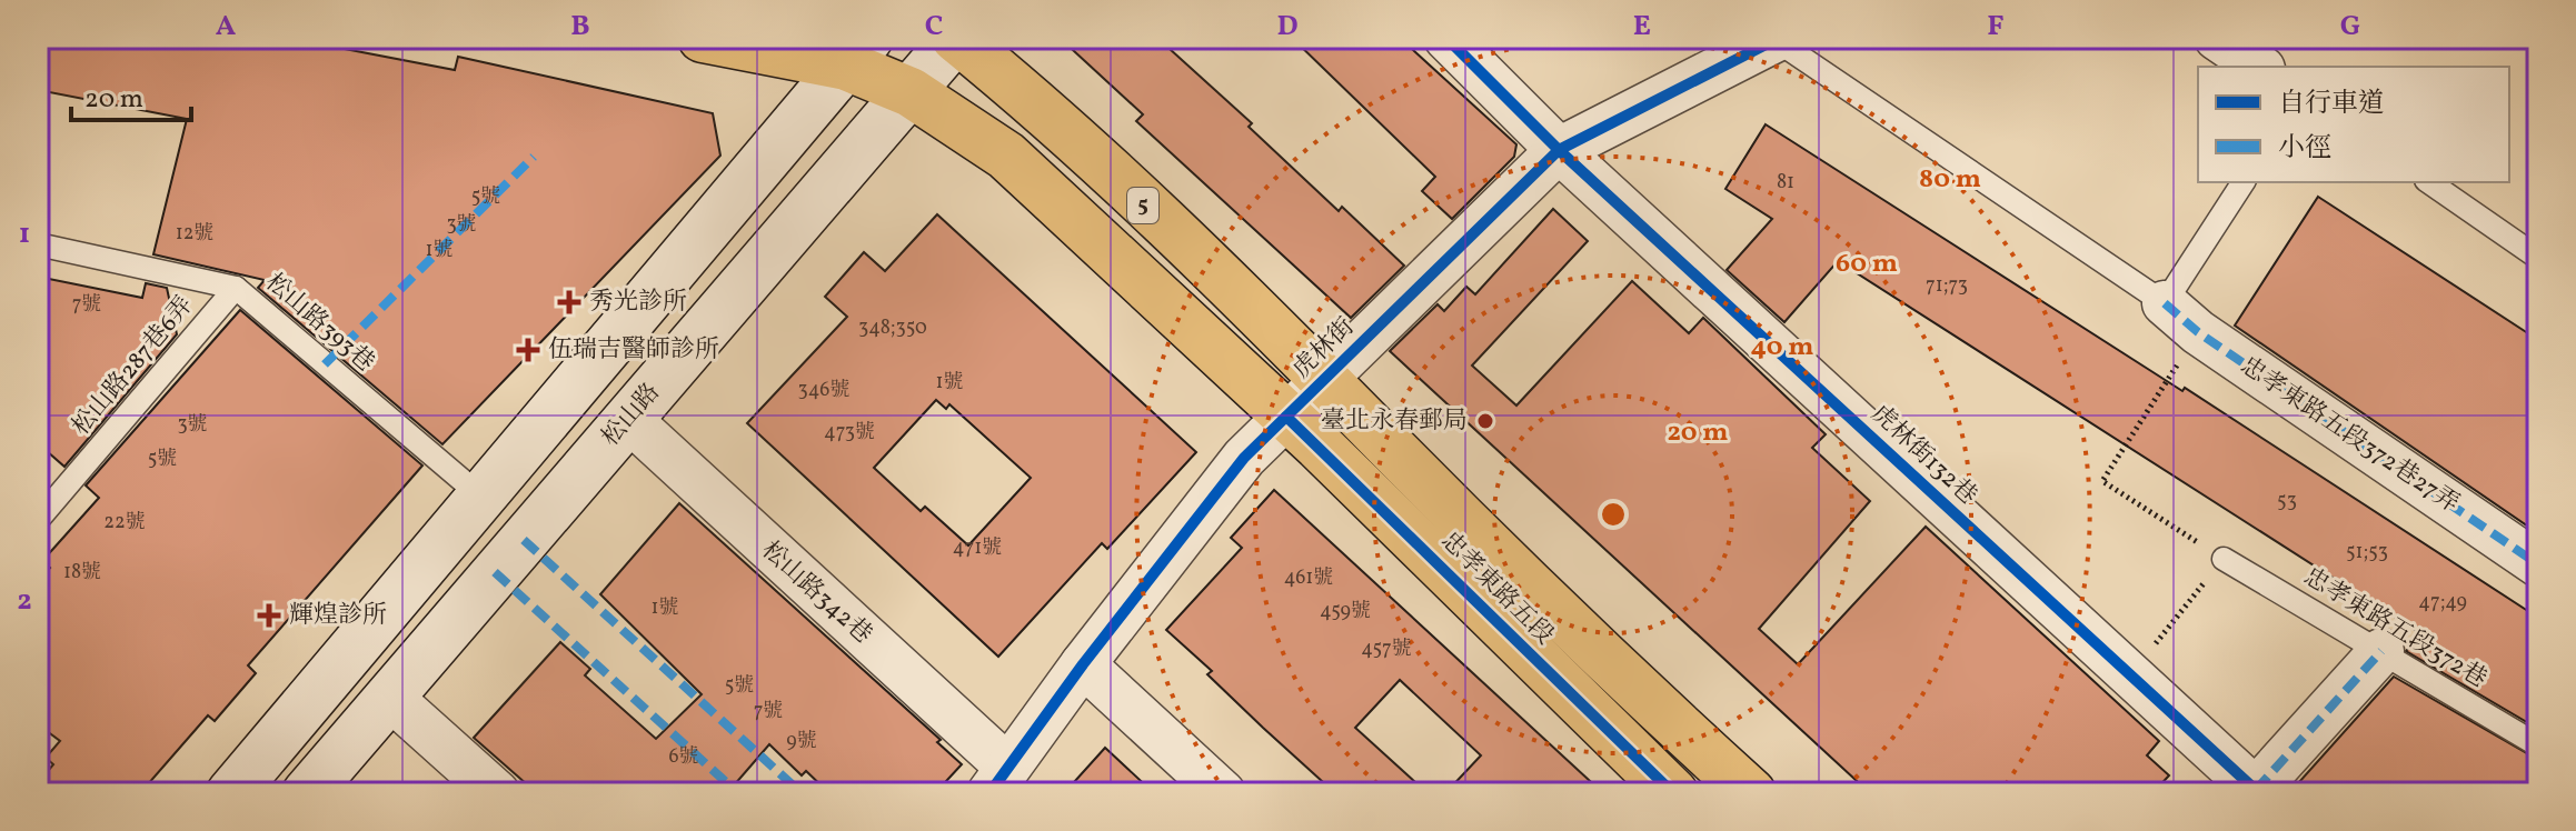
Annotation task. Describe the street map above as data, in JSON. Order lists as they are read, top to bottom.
{
  "streets": {
    "main road": ["5", "松山路", "忠孝東路五段"],
    "street": [
      "虎林街",
      "忠孝東路五段372巷27弄",
      "虎林街132巷",
      "松山路342巷"
    ],
    "lane": ["松山路393巷", "松山路287巷6弄", "忠孝東路五段372巷"]
  },
  "crossings": [
    ["松山路393巷", "松山路287巷6弄"],
    ["虎林街", "忠孝東路五段372巷27弄"],
    ["虎林街", "虎林街132巷"],
    ["虎林街", "忠孝東路五段"],
    ["虎林街", "松山路342巷"],
    ["松山路", "忠孝東路五段"],
    ["松山路", "松山路342巷"]
  ],
  "places": {
    "health": ["秀光診所", "伍瑞吉醫師診所", "輝煌診所"],
    "other": ["臺北永春郵局"]
  },
  "house_numbers": [
    "81",
    "5號",
    "3號",
    "12號",
    "1號",
    "71;73",
    "7號",
    "348;350",
    "1號",
    "346號",
    "3號",
    "473號",
    "5號",
    "53",
    "22號",
    "471號",
    "51;53",
    "18號",
    "461號",
    "47;49",
    "1號",
    "459號",
    "457號",
    "5號",
    "7號",
    "9號",
    "6號"
  ],
  "legend": ["自行車道", "小徑"],
  "scale_bar": "20 m",
  "grid": {
    "columns": [
      "A",
      "B",
      "C",
      "D",
      "E",
      "F",
      "G"
    ],
    "rows": ["1", "2"]
  },
  "rings": [
    "80 m",
    "60 m",
    "40 m",
    "20 m"
  ]
}
